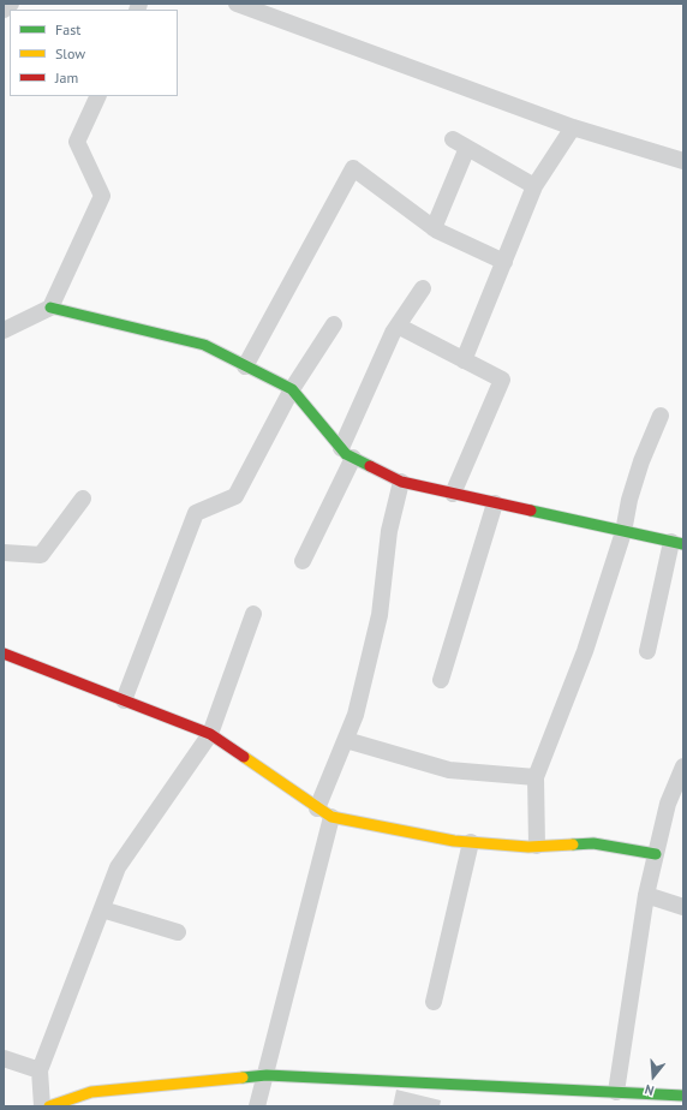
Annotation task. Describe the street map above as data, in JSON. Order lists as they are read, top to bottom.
{
  "legend": ["Fast", "Slow", "Jam"],
  "north": "bottom"
}
